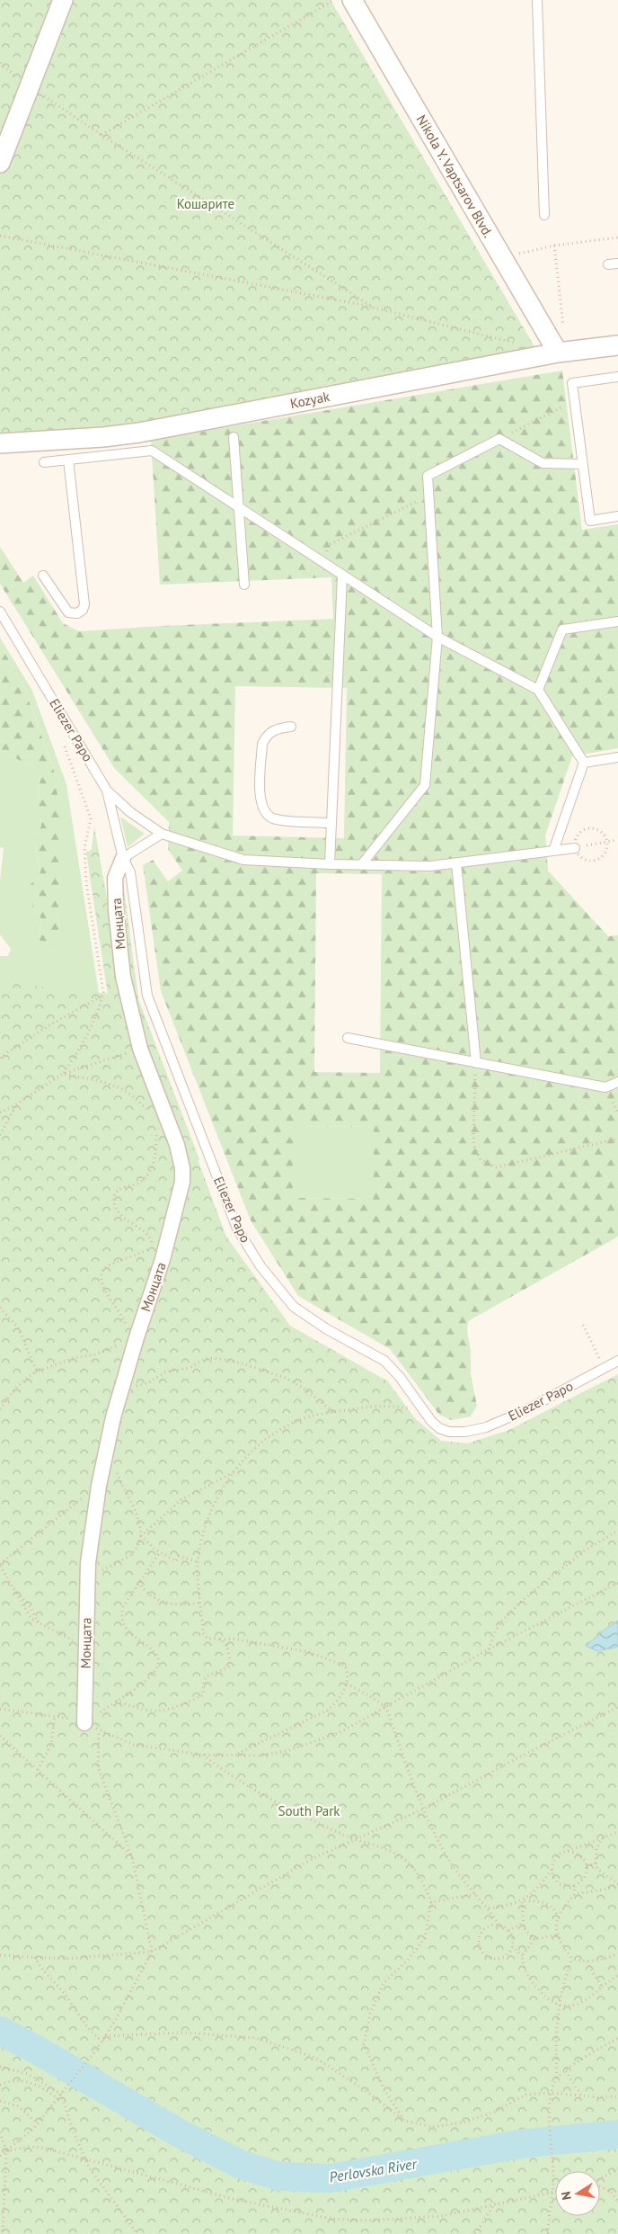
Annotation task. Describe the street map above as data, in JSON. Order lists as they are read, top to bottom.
{
  "streets": {
    "street": ["Nikola Y. Vaptsarov Blvd.", "Kozyak", "Монцата"],
    "lane": ["Eliezer Papo"]
  },
  "crossings": [
    ["Nikola Y. Vaptsarov Blvd.", "Kozyak"],
    ["Eliezer Papo", "Монцата"]
  ],
  "water": ["Perlovska River"],
  "parks": ["Кошарите", "South Park"],
  "north": "left"
}
